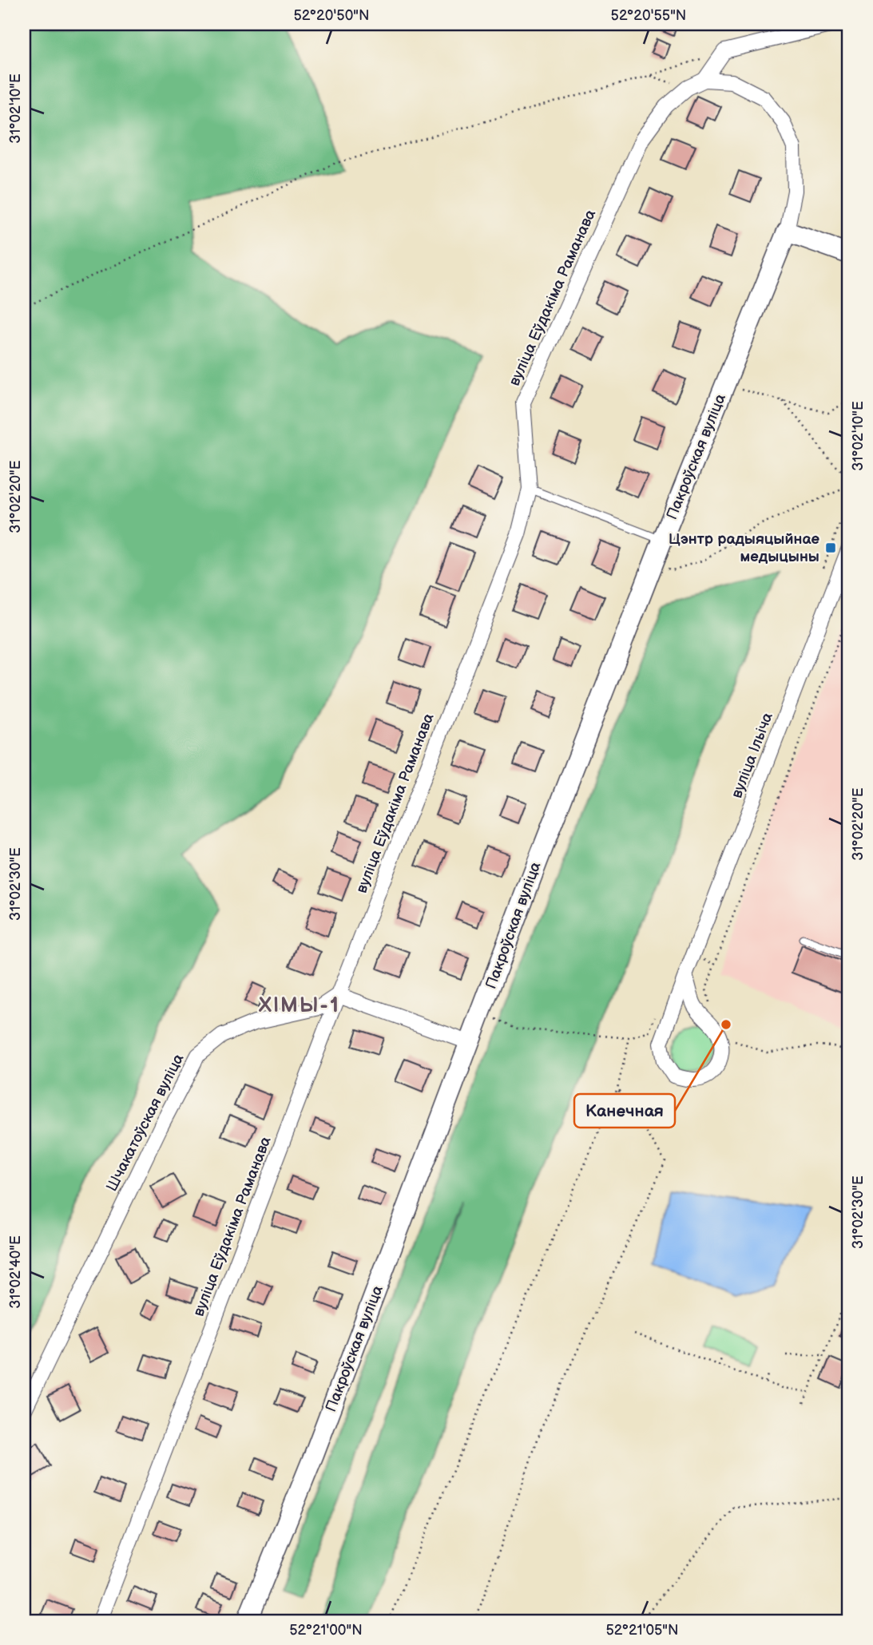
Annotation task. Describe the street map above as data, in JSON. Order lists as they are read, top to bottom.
{
  "streets": {
    "street": [
      "вуліца Еўдакіма Раманава",
      "Пакроўская вуліца",
      "вуліца Ільіча",
      "Шчакатоўская вуліца"
    ]
  },
  "crossings": [
    ["вуліца Еўдакіма Раманава", "Пакроўская вуліца"],
    ["вуліца Еўдакіма Раманава", "Шчакатоўская вуліца"]
  ],
  "districts": ["ХІМЫ-1"],
  "places": {
    "transit": ["Цэнтр радыяцыйнае медыцыны"],
    "other": ["Канечная"]
  },
  "coordinates": [
    "52°20'50\"N",
    "52°20'55\"N",
    "31°02'10\"E",
    "31°02'20\"E",
    "31°02'30\"E",
    "31°02'40\"E",
    "52°21'00\"N",
    "52°21'05\"N"
  ]
}
